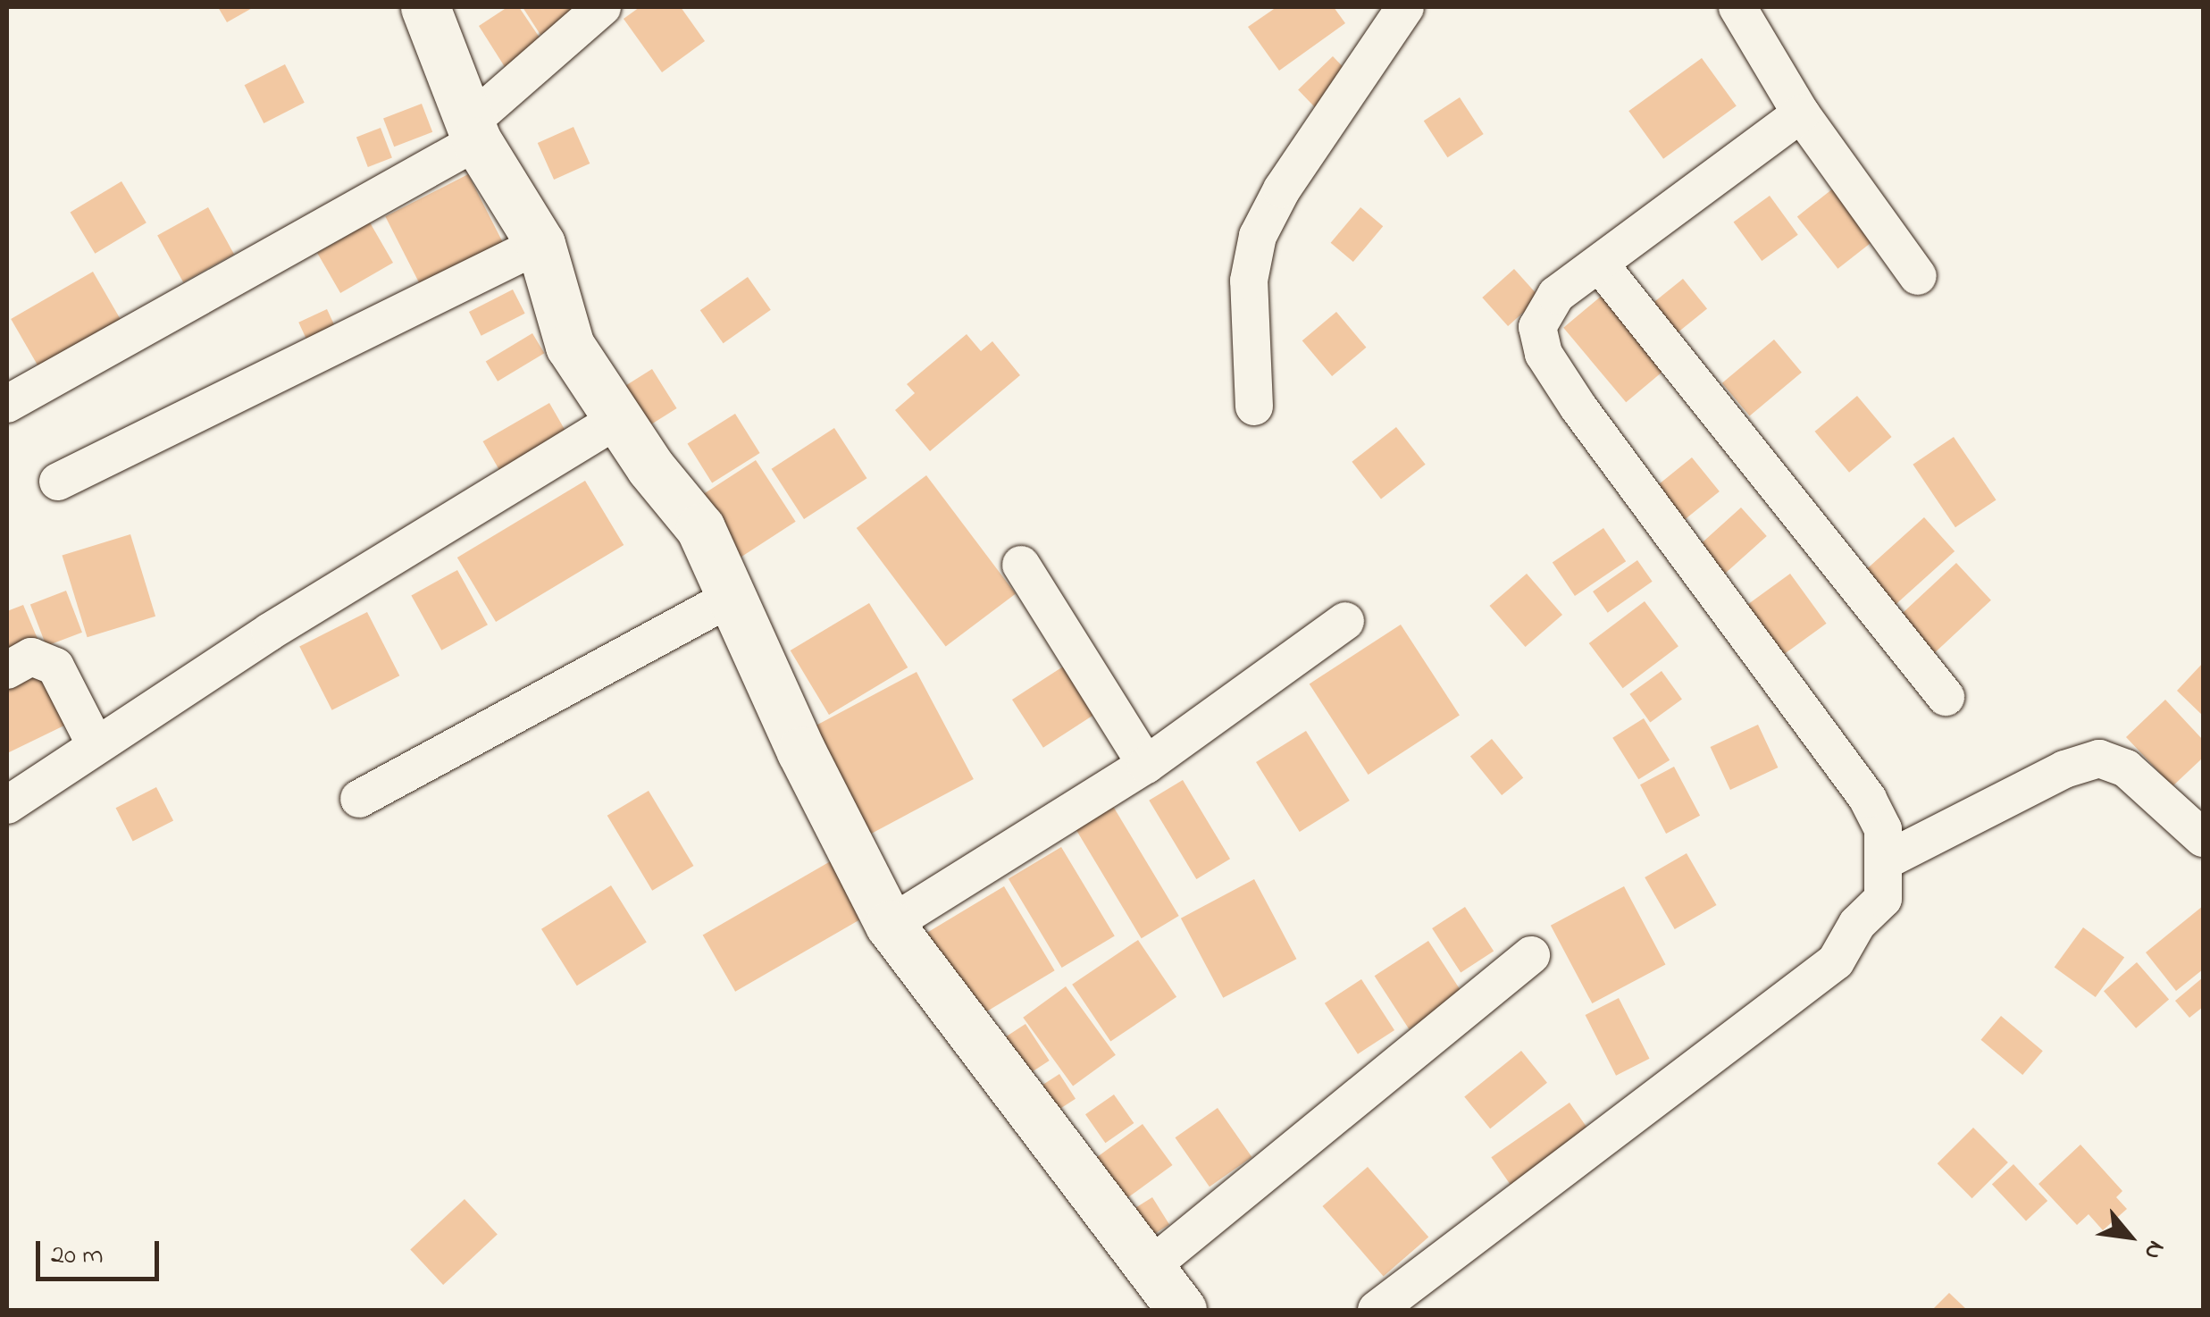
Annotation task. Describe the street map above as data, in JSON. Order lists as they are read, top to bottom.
{
  "scale_bar": "20 m",
  "north": "bottom right"
}
